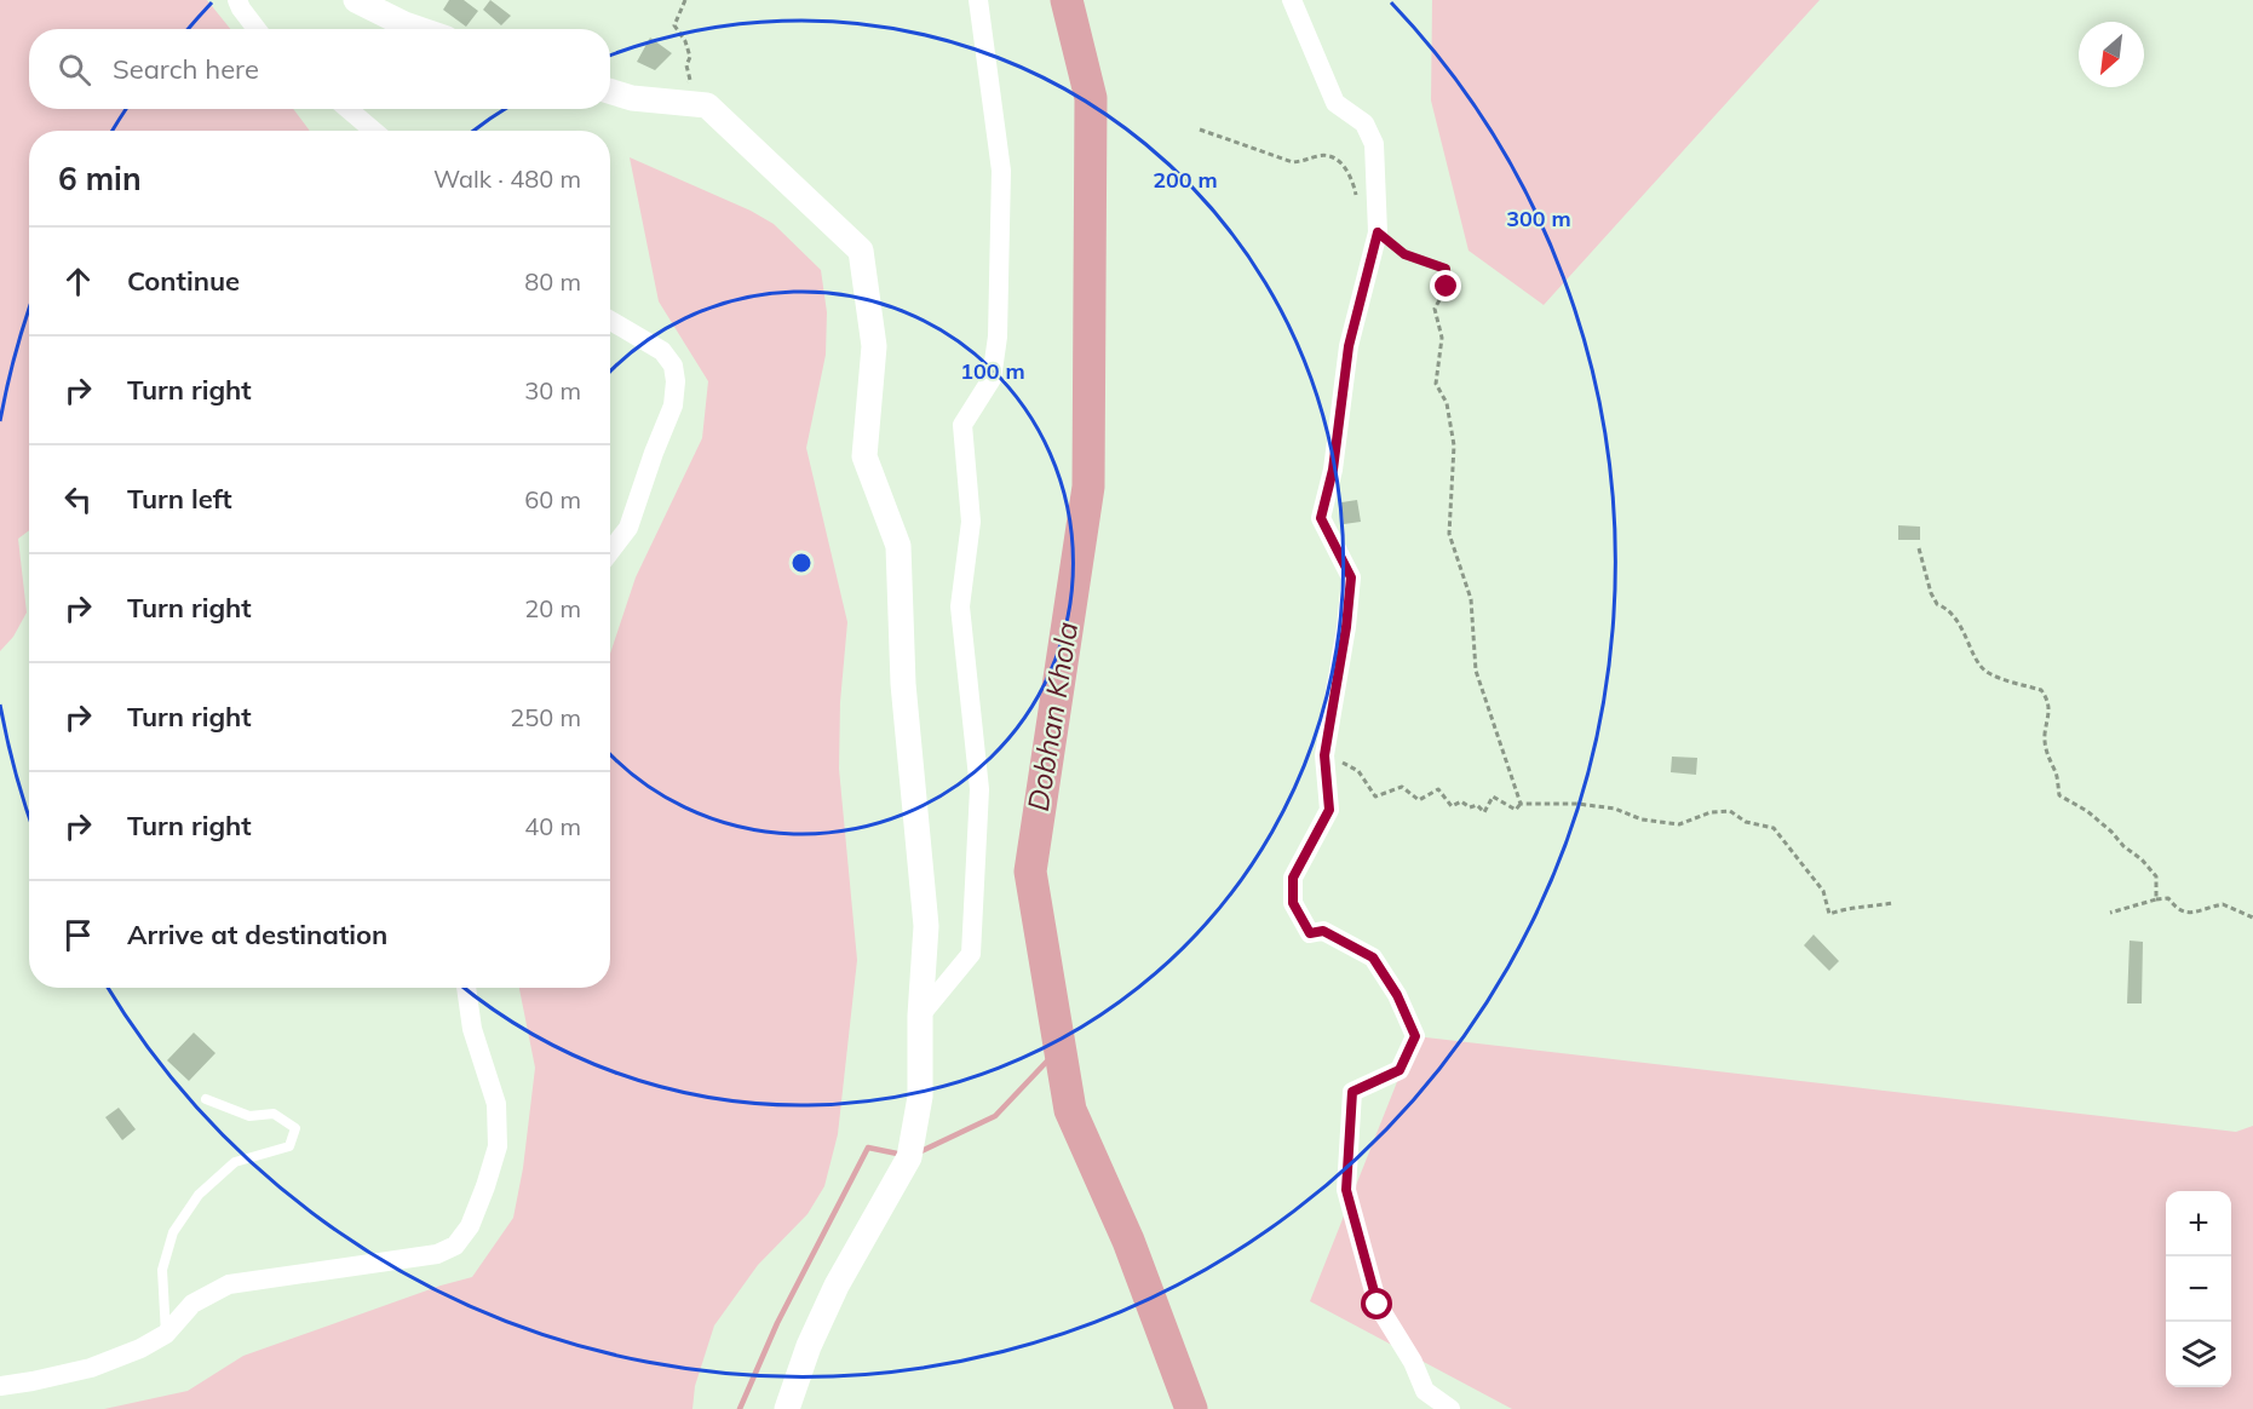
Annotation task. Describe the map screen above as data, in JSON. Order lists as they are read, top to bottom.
{
  "water": ["Dobhan Khola"],
  "north": "bottom left",
  "page": {
    "search": "Search here",
    "heading": ["6 min", "Walk · 480 m"],
    "list": [
      ["Continue", "80 m"],
      ["Turn right", "30 m"],
      ["Turn left", "60 m"],
      ["Turn right", "20 m"],
      ["Turn right", "250 m"],
      ["Turn right", "40 m"],
      "Arrive at destination"
    ],
    "map_buttons": ["+", "−"]
  },
  "rings": ["200 m", "300 m", "100 m"]
}
